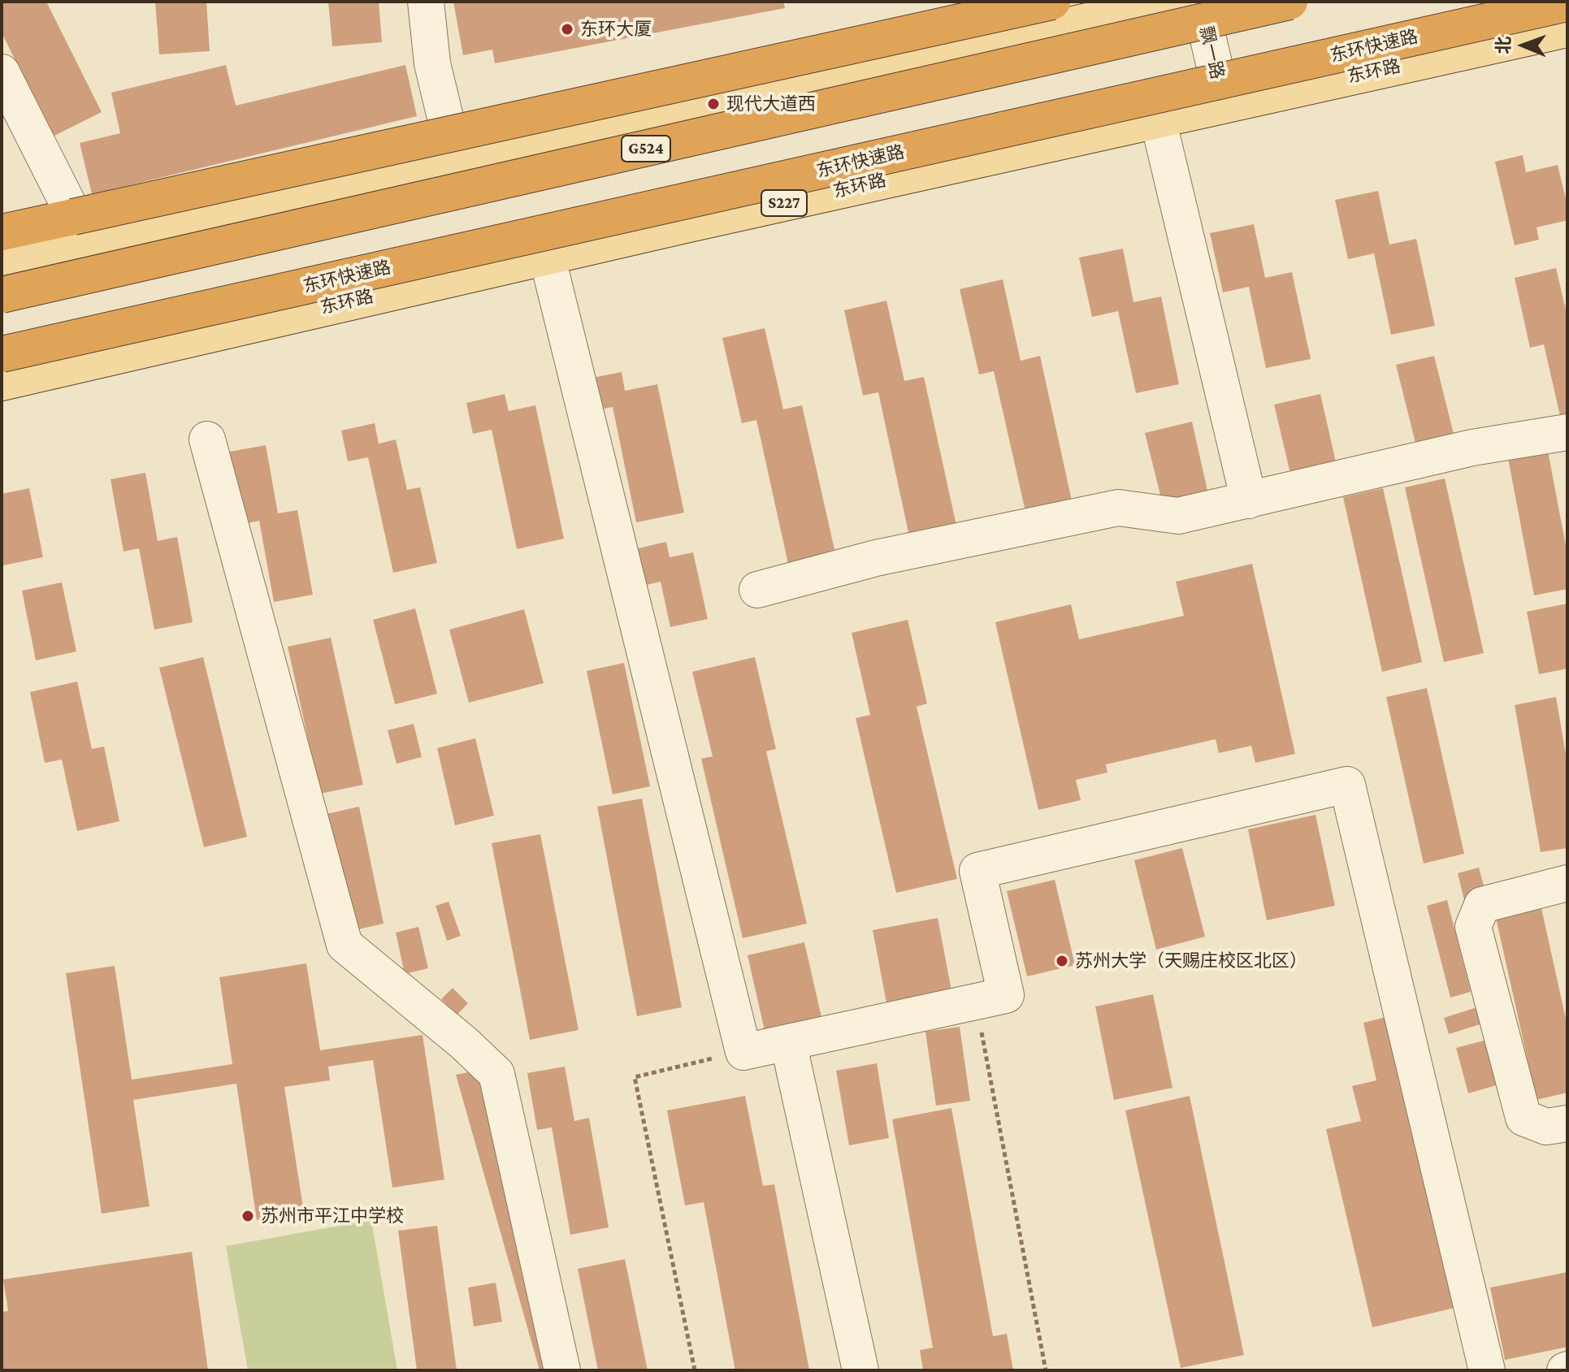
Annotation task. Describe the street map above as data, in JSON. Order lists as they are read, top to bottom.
{
  "streets": {
    "highway": ["东环快速路", "G524"],
    "main road": ["东环路", "S227"],
    "street": ["飘一路"]
  },
  "crossings": [
    ["飘一路", "东环路"]
  ],
  "places": [
    "东环大厦",
    "现代大道西",
    "苏州大学（天赐庄校区北区）",
    "苏州市平江中学校"
  ],
  "north": "left"
}
